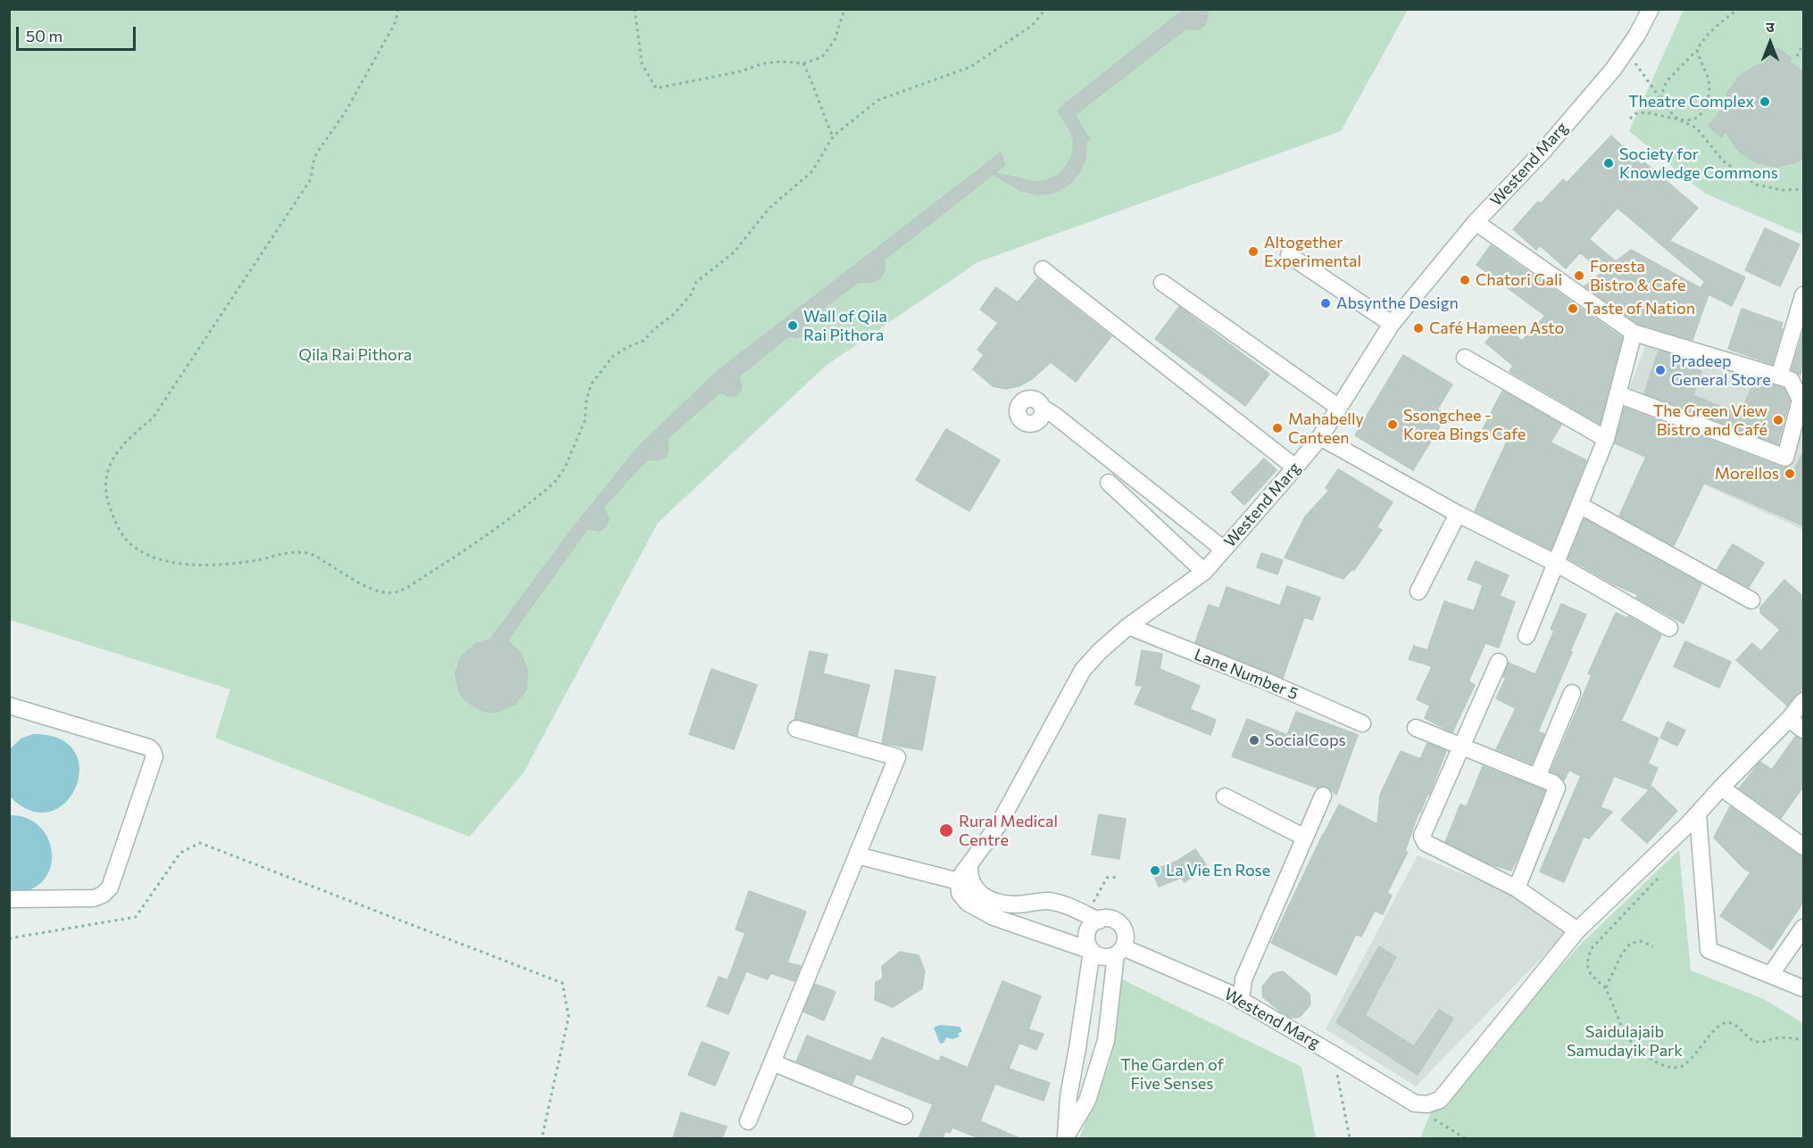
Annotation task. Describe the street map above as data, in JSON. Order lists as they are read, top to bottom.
{
  "streets": {
    "street": ["Westend Marg", "Lane Number 5"]
  },
  "crossings": [
    ["Westend Marg", "Lane Number 5"]
  ],
  "parks": ["Qila Rai Pithora", "Saidulajaib Samudayik Park", "The Garden of Five Senses"],
  "places": [
    "Theatre Complex",
    "Society for Knowledge Commons",
    "Altogether Experimental",
    "Foresta Bistro & Cafe",
    "Chatori Gali",
    "Absynthe Design",
    "Taste of Nation",
    "Wall of Qila Rai Pithora",
    "Café Hameen Asto",
    "Pradeep General Store",
    "The Green View Bistro and Café",
    "Ssongchee - Korea Bings Cafe",
    "Mahabelly Canteen",
    "Morellos",
    "SocialCops",
    "Rural Medical Centre",
    "La Vie En Rose"
  ],
  "scale_bar": "50 m",
  "north": "top"
}
